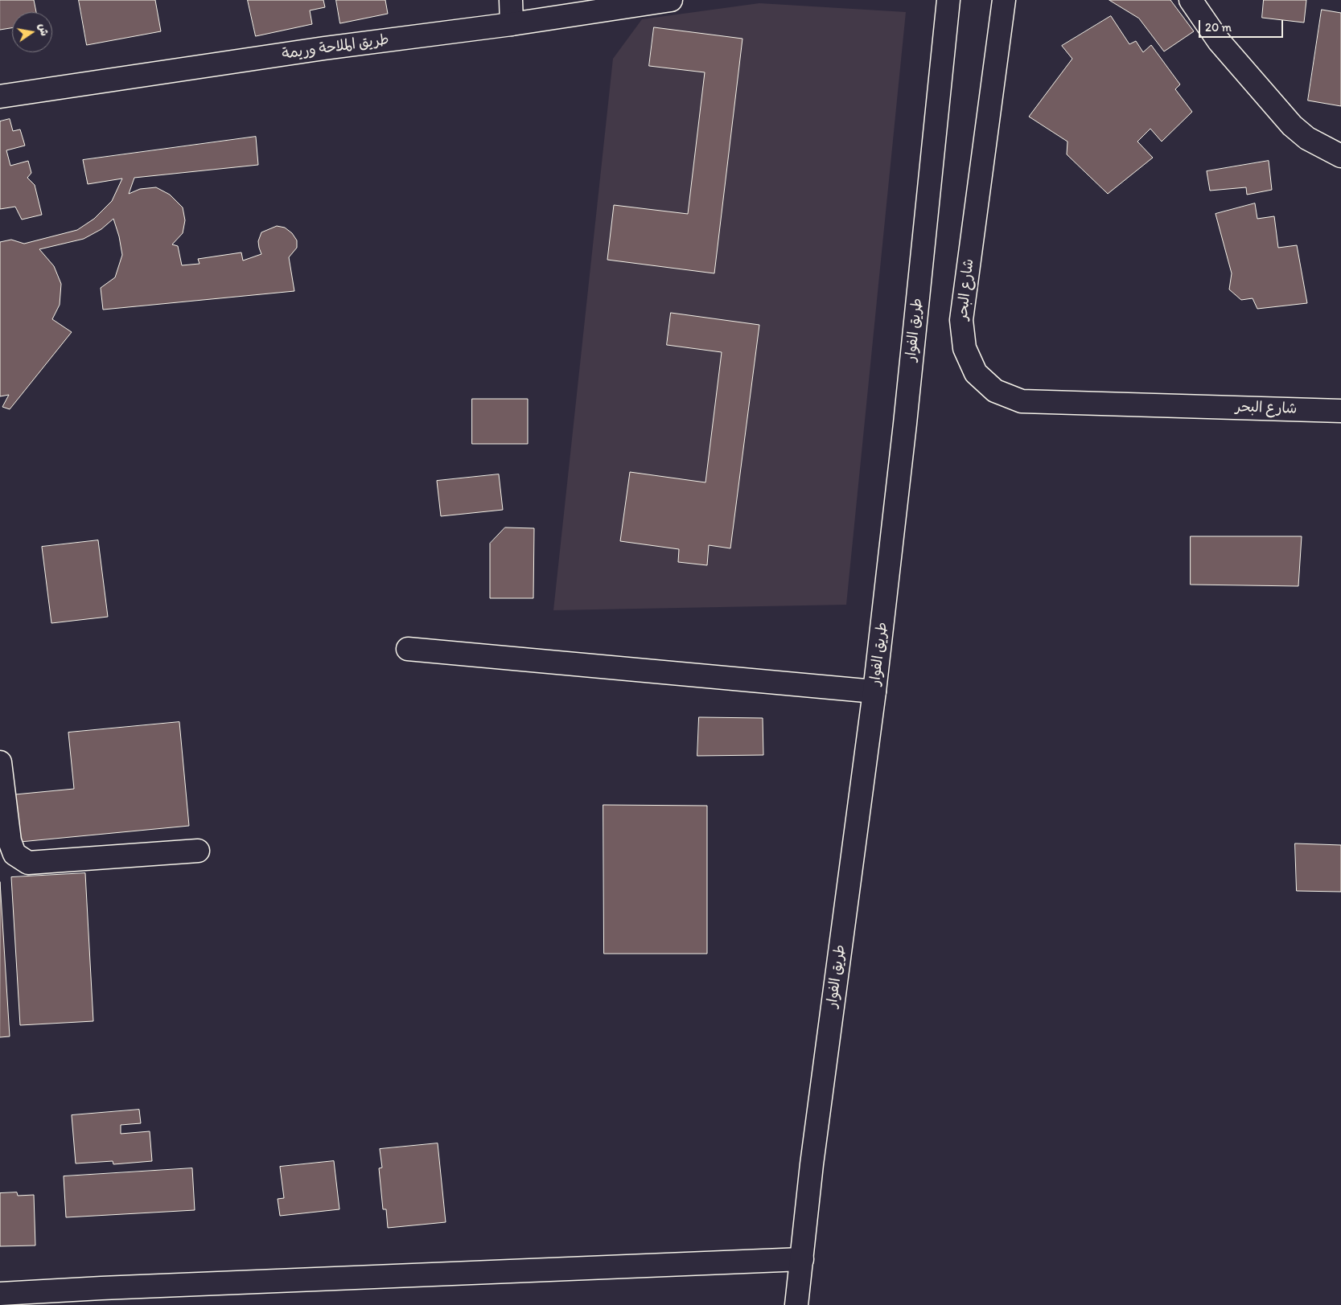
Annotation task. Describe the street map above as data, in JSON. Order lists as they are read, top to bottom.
{
  "streets": {
    "street": ["طريق الملاحة وريمة", "شارع البحر", "طريق الفوار"]
  },
  "scale_bar": "20 m",
  "north": "right"
}
